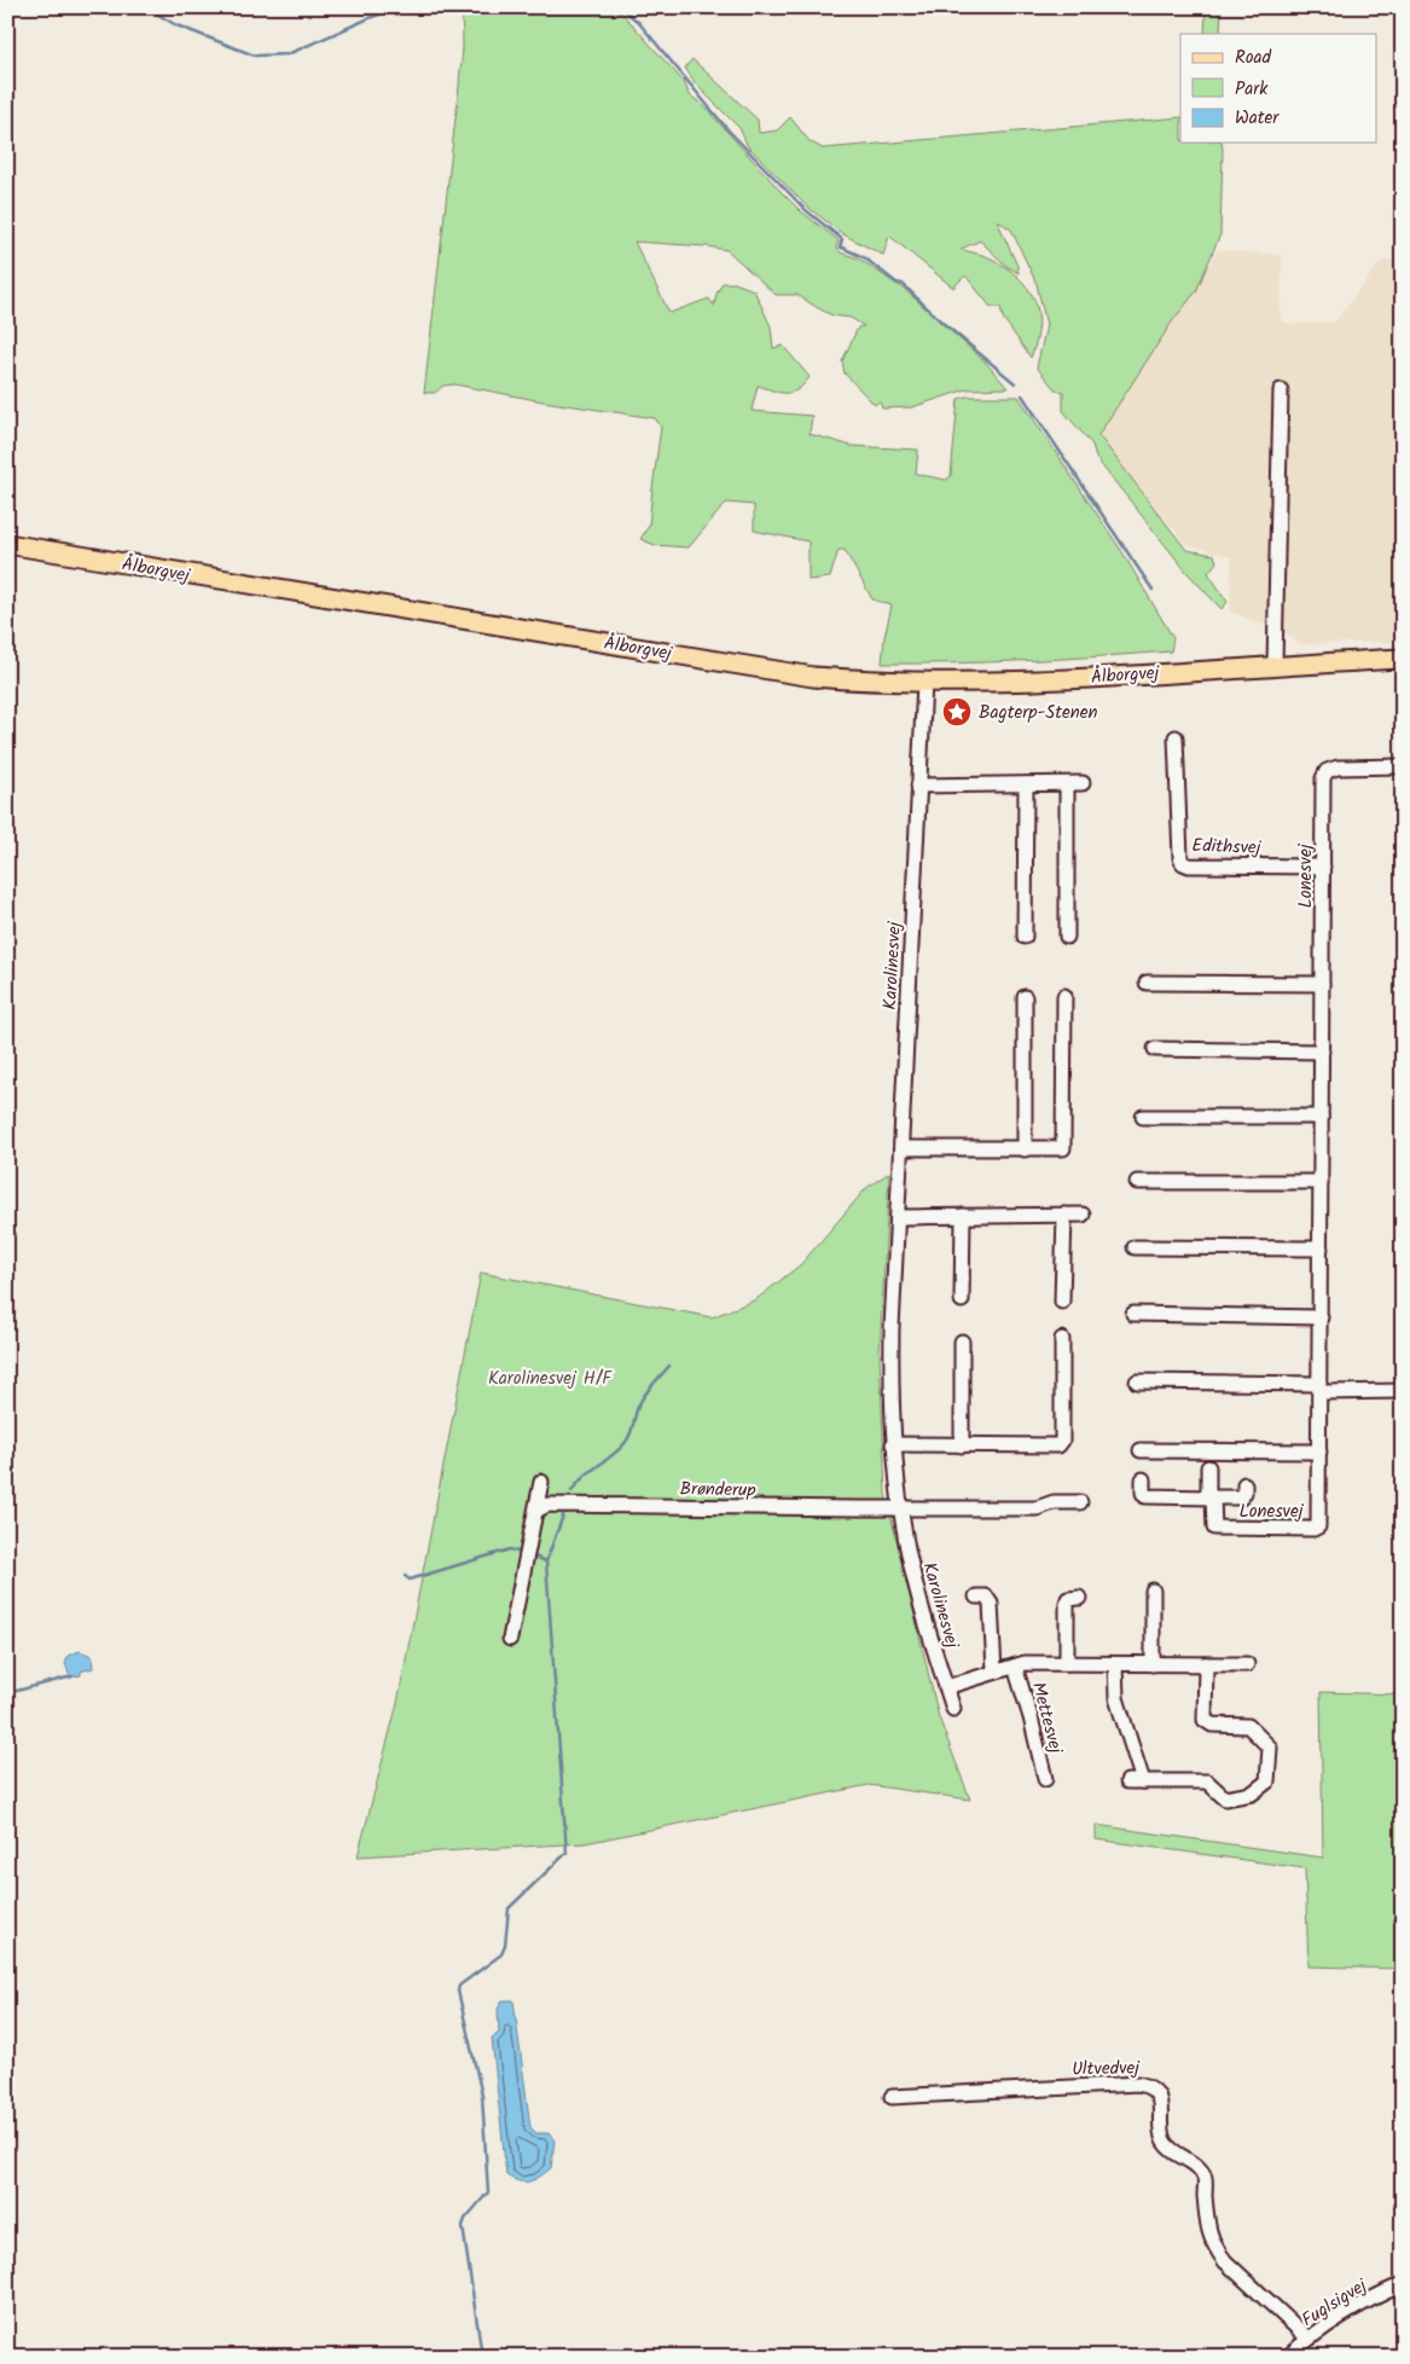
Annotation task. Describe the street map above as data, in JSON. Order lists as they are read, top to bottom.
{
  "streets": {
    "main road": ["Ålborgvej"],
    "street": [
      "Edithsvej",
      "Lonesvej",
      "Karolinesvej",
      "Brønderup",
      "Mettesvej",
      "Ultvedvej",
      "Fuglsigvej"
    ]
  },
  "crossings": [
    ["Ålborgvej", "Karolinesvej"],
    ["Edithsvej", "Lonesvej"],
    ["Karolinesvej", "Brønderup"],
    ["Karolinesvej", "Mettesvej"],
    ["Ultvedvej", "Fuglsigvej"]
  ],
  "parks": ["Karolinesvej H/F"],
  "places": {
    "place": ["Bagterp-Stenen"]
  },
  "legend": ["Road", "Park", "Water"]
}
